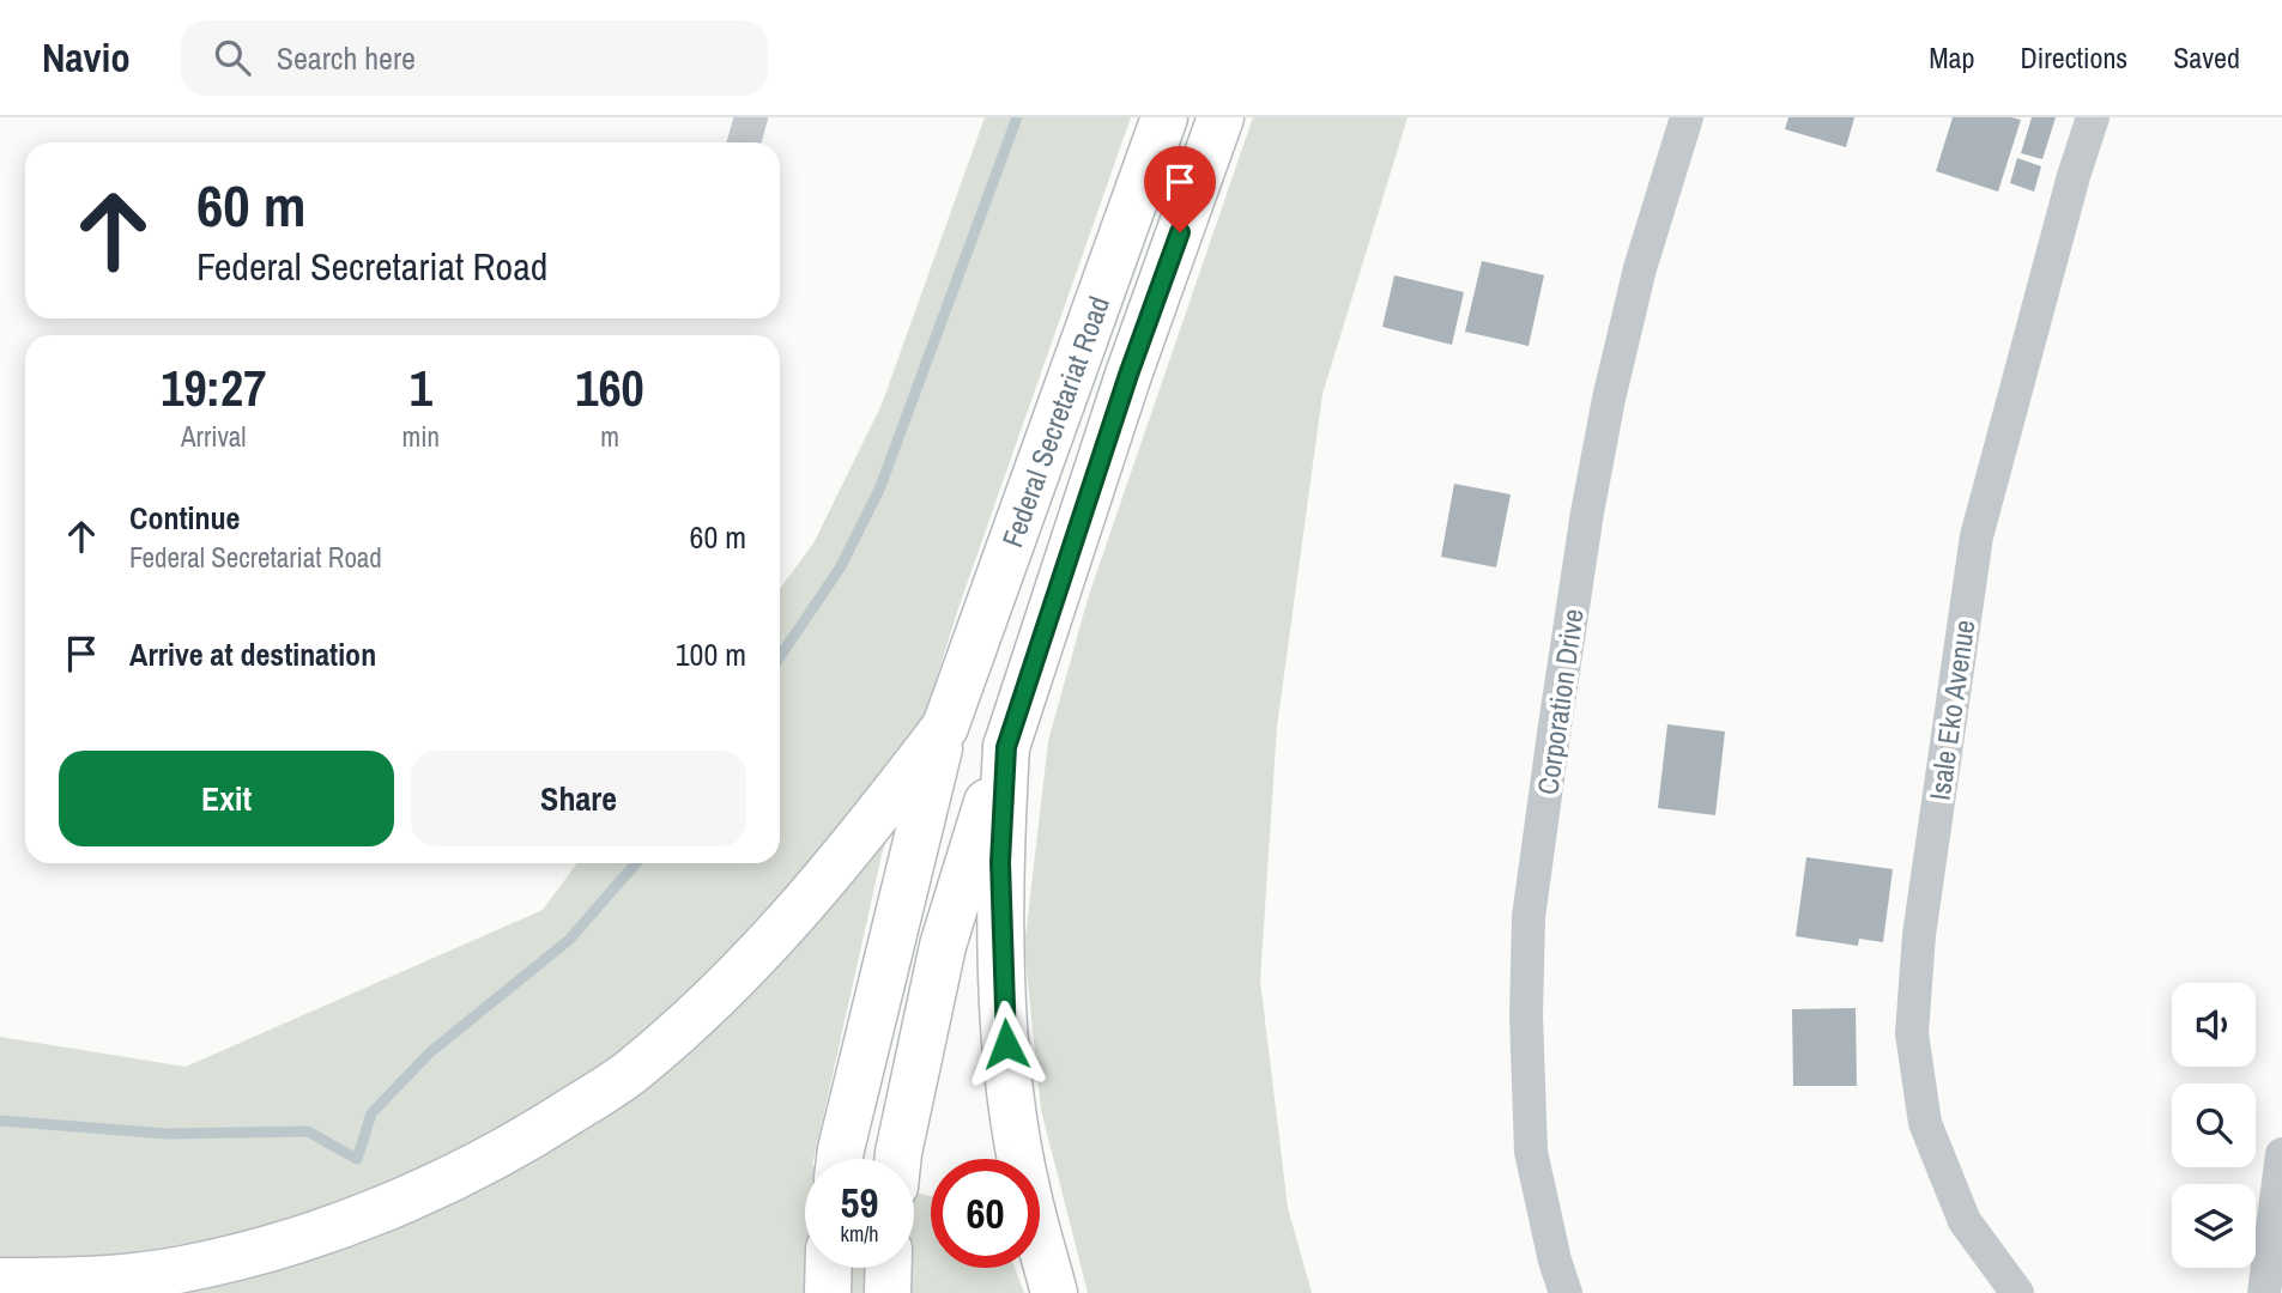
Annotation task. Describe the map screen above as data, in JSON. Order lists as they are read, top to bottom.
{
  "streets": {
    "main road": ["Federal Secretariat Road"],
    "street": ["Corporation Drive", "Isale Eko Avenue"]
  },
  "page": {
    "header": "Navio",
    "search": "Search here",
    "nav": ["Map", "Directions", "Saved"],
    "turn": ["60 m", "Federal Secretariat Road"],
    "eta": [
      "19:27",
      "Arrival",
      "1",
      "min",
      "160",
      "m"
    ],
    "list": [
      {
        "name": "Continue",
        "note": "Federal Secretariat Road",
        "value": "60 m"
      },
      {
        "name": "Arrive at destination",
        "value": "100 m"
      }
    ],
    "buttons": ["Exit", "Share"],
    "speed": "59 km/h",
    "limit": "60"
  }
}
